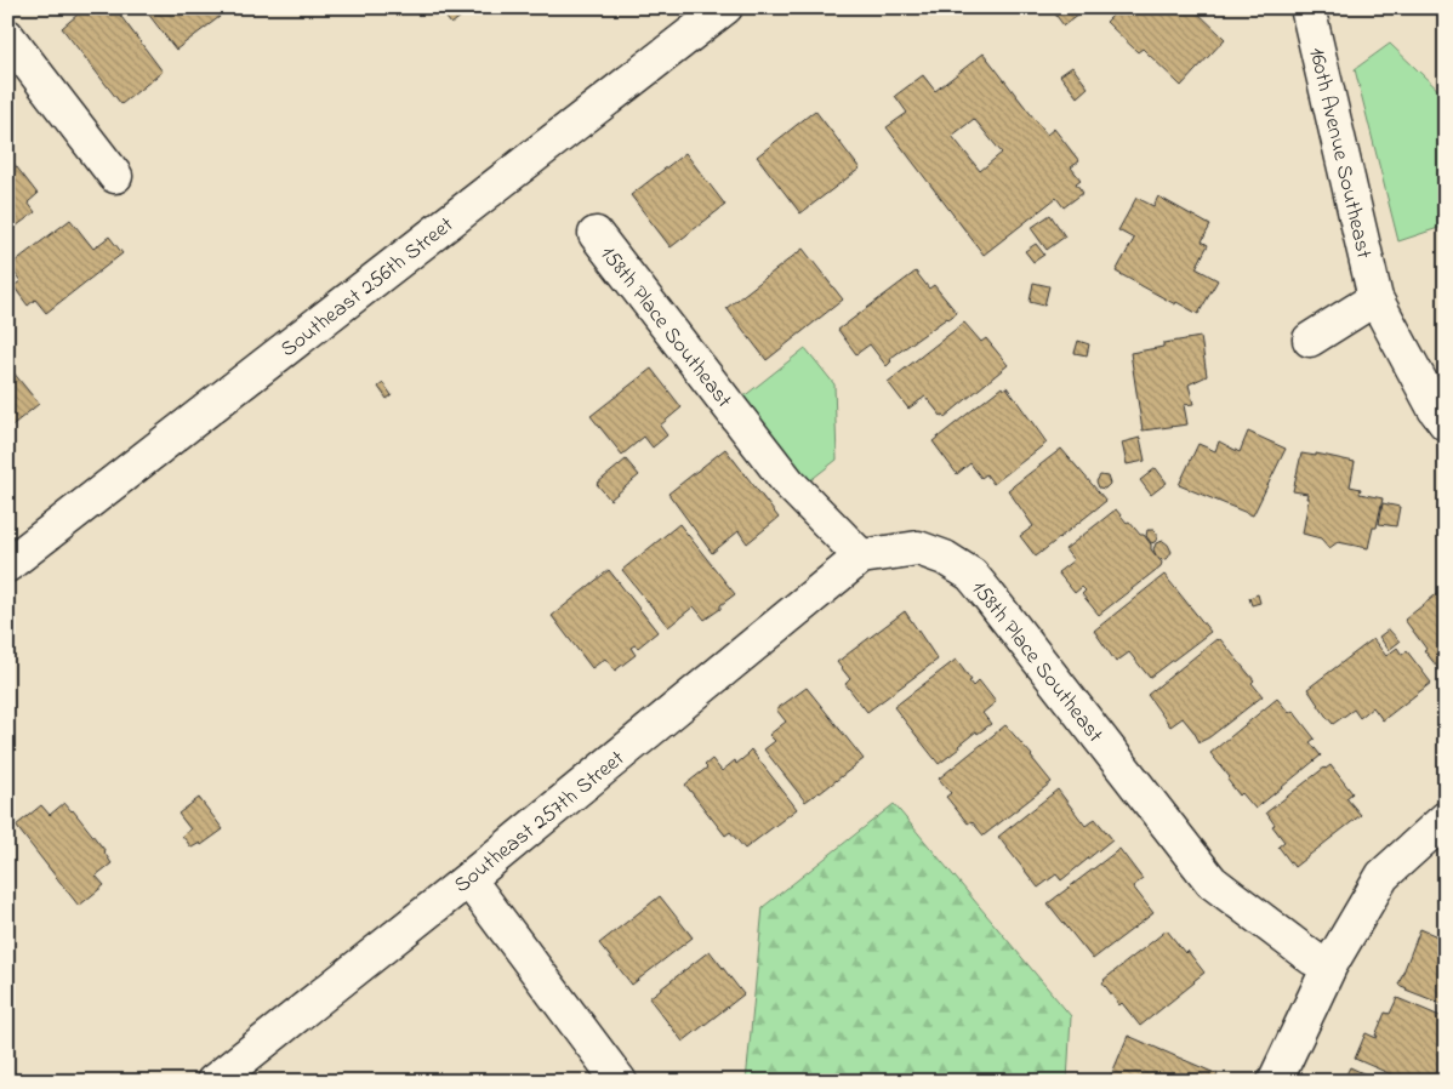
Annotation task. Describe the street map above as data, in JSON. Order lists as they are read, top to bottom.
{
  "streets": {
    "street": [
      "160th Avenue Southeast",
      "Southeast 256th Street",
      "158th Place Southeast",
      "Southeast 257th Street"
    ]
  },
  "crossings": [
    ["158th Place Southeast", "Southeast 257th Street"]
  ]
}
